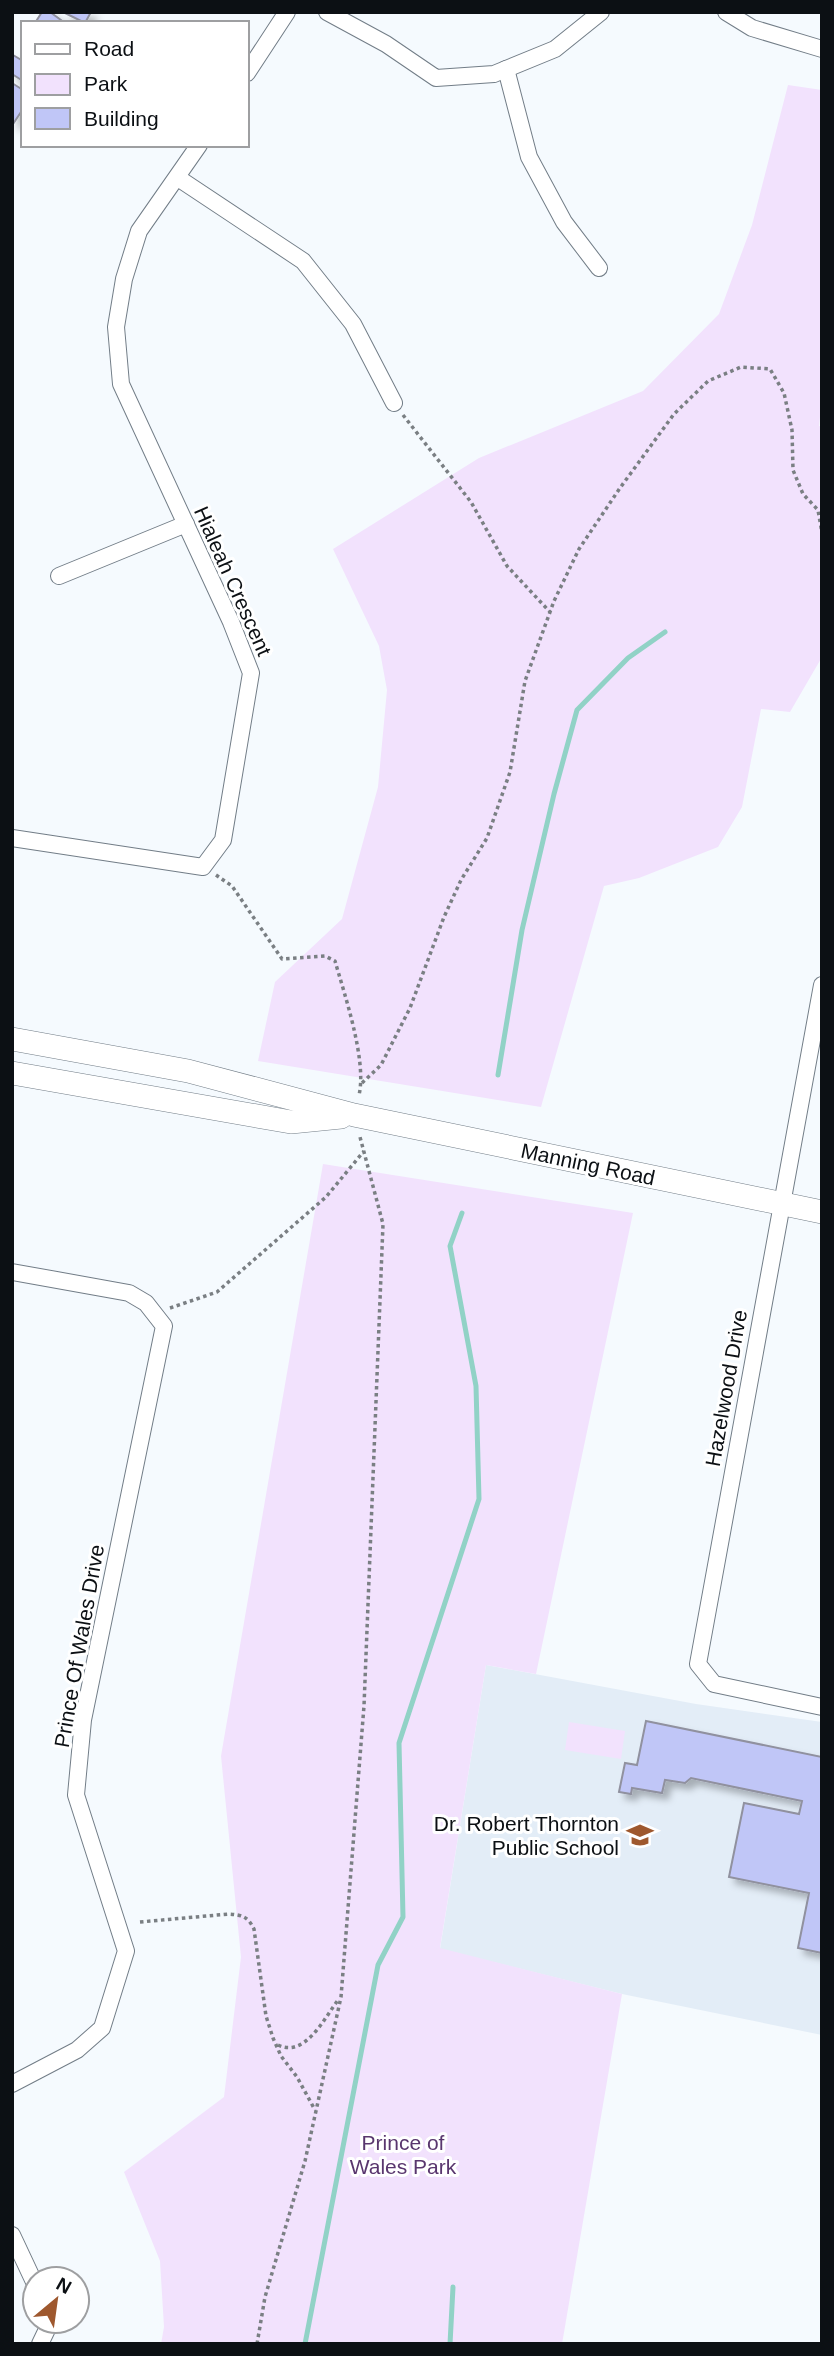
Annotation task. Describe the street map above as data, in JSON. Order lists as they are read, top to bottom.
{
  "streets": {
    "main road": ["Manning Road"],
    "street": ["Hialeah Crescent", "Hazelwood Drive", "Prince Of Wales Drive"]
  },
  "crossings": [
    ["Manning Road", "Hazelwood Drive"]
  ],
  "parks": ["Prince of Wales Park"],
  "places": {
    "school or university": ["Dr. Robert Thornton Public School"]
  },
  "legend": ["Road", "Park", "Building"],
  "north": "top right"
}
